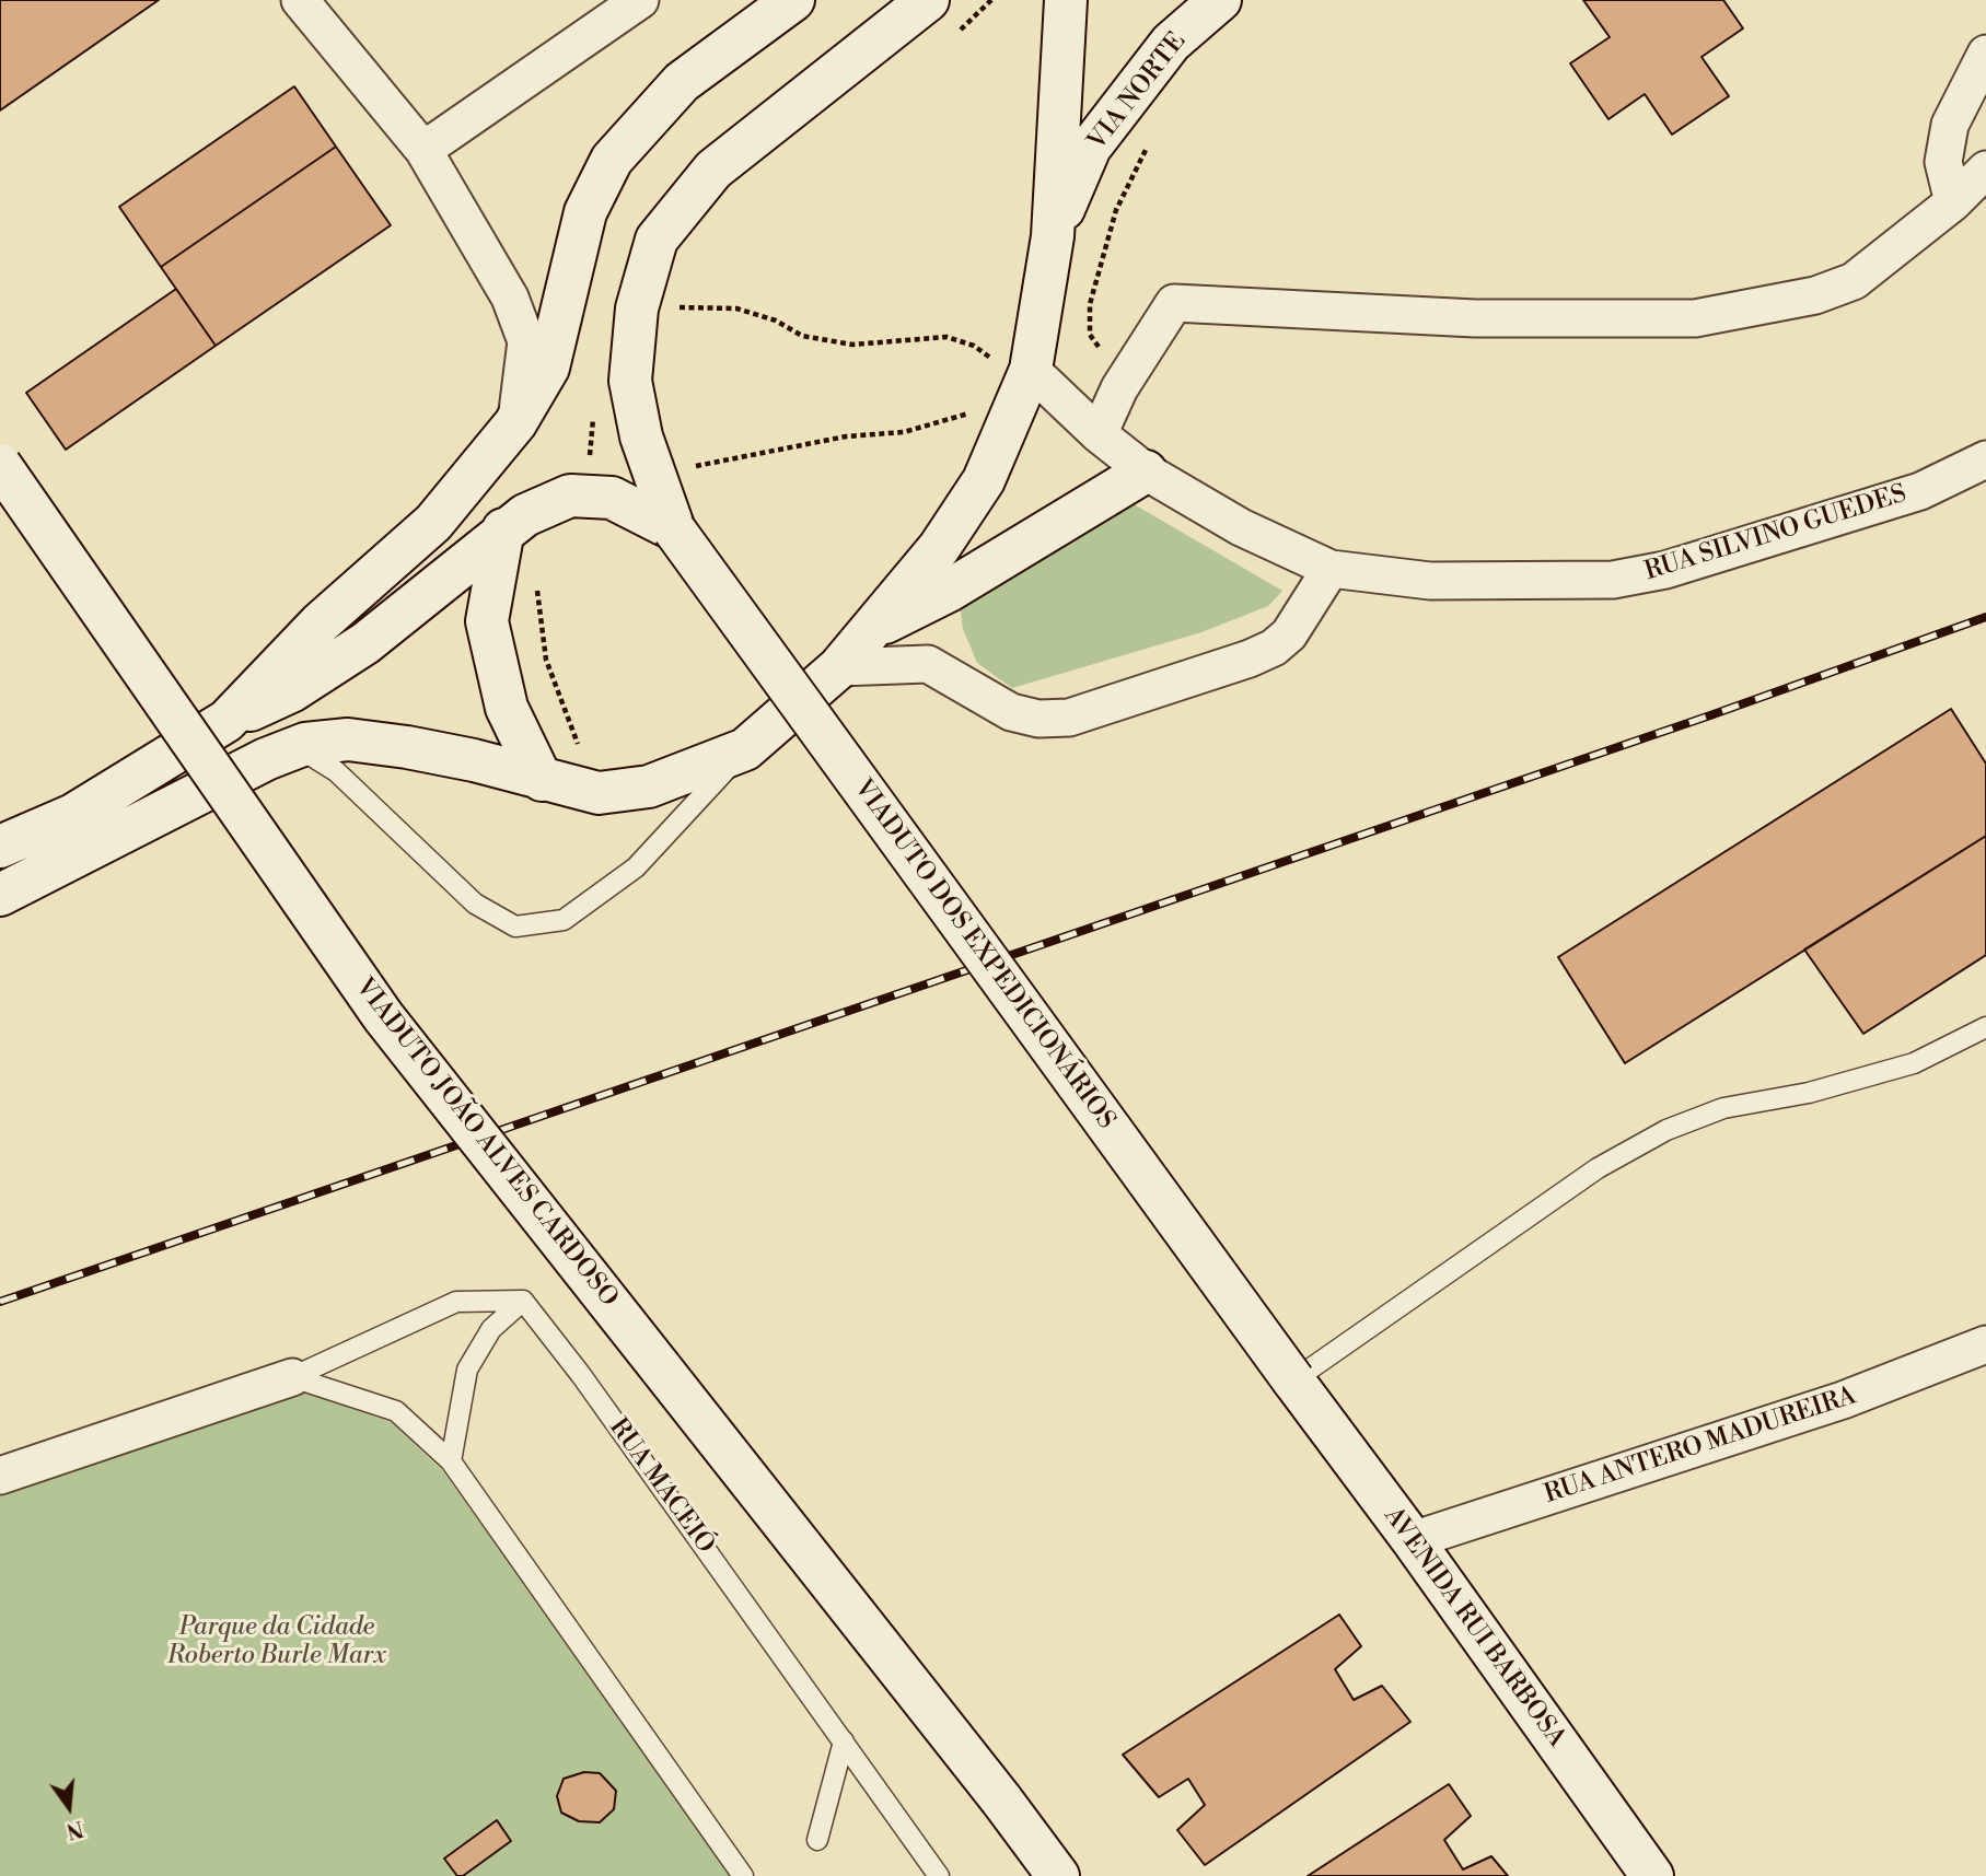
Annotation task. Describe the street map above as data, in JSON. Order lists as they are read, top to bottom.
{
  "streets": {
    "main road": [
      "VIA NORTE",
      "VIADUTO DOS EXPEDICIONÁRIOS",
      "VIADUTO JOÃO ALVES CARDOSO",
      "AVENIDA RUI BARBOSA"
    ],
    "street": ["RUA SILVINO GUEDES", "RUA ANTERO MADUREIRA"],
    "lane": ["RUA MACEIÓ"]
  },
  "crossings": [
    ["VIADUTO DOS EXPEDICIONÁRIOS", "AVENIDA RUI BARBOSA"],
    ["RUA ANTERO MADUREIRA", "AVENIDA RUI BARBOSA"]
  ],
  "parks": ["Parque da Cidade Roberto Burle Marx"],
  "north": "bottom"
}
